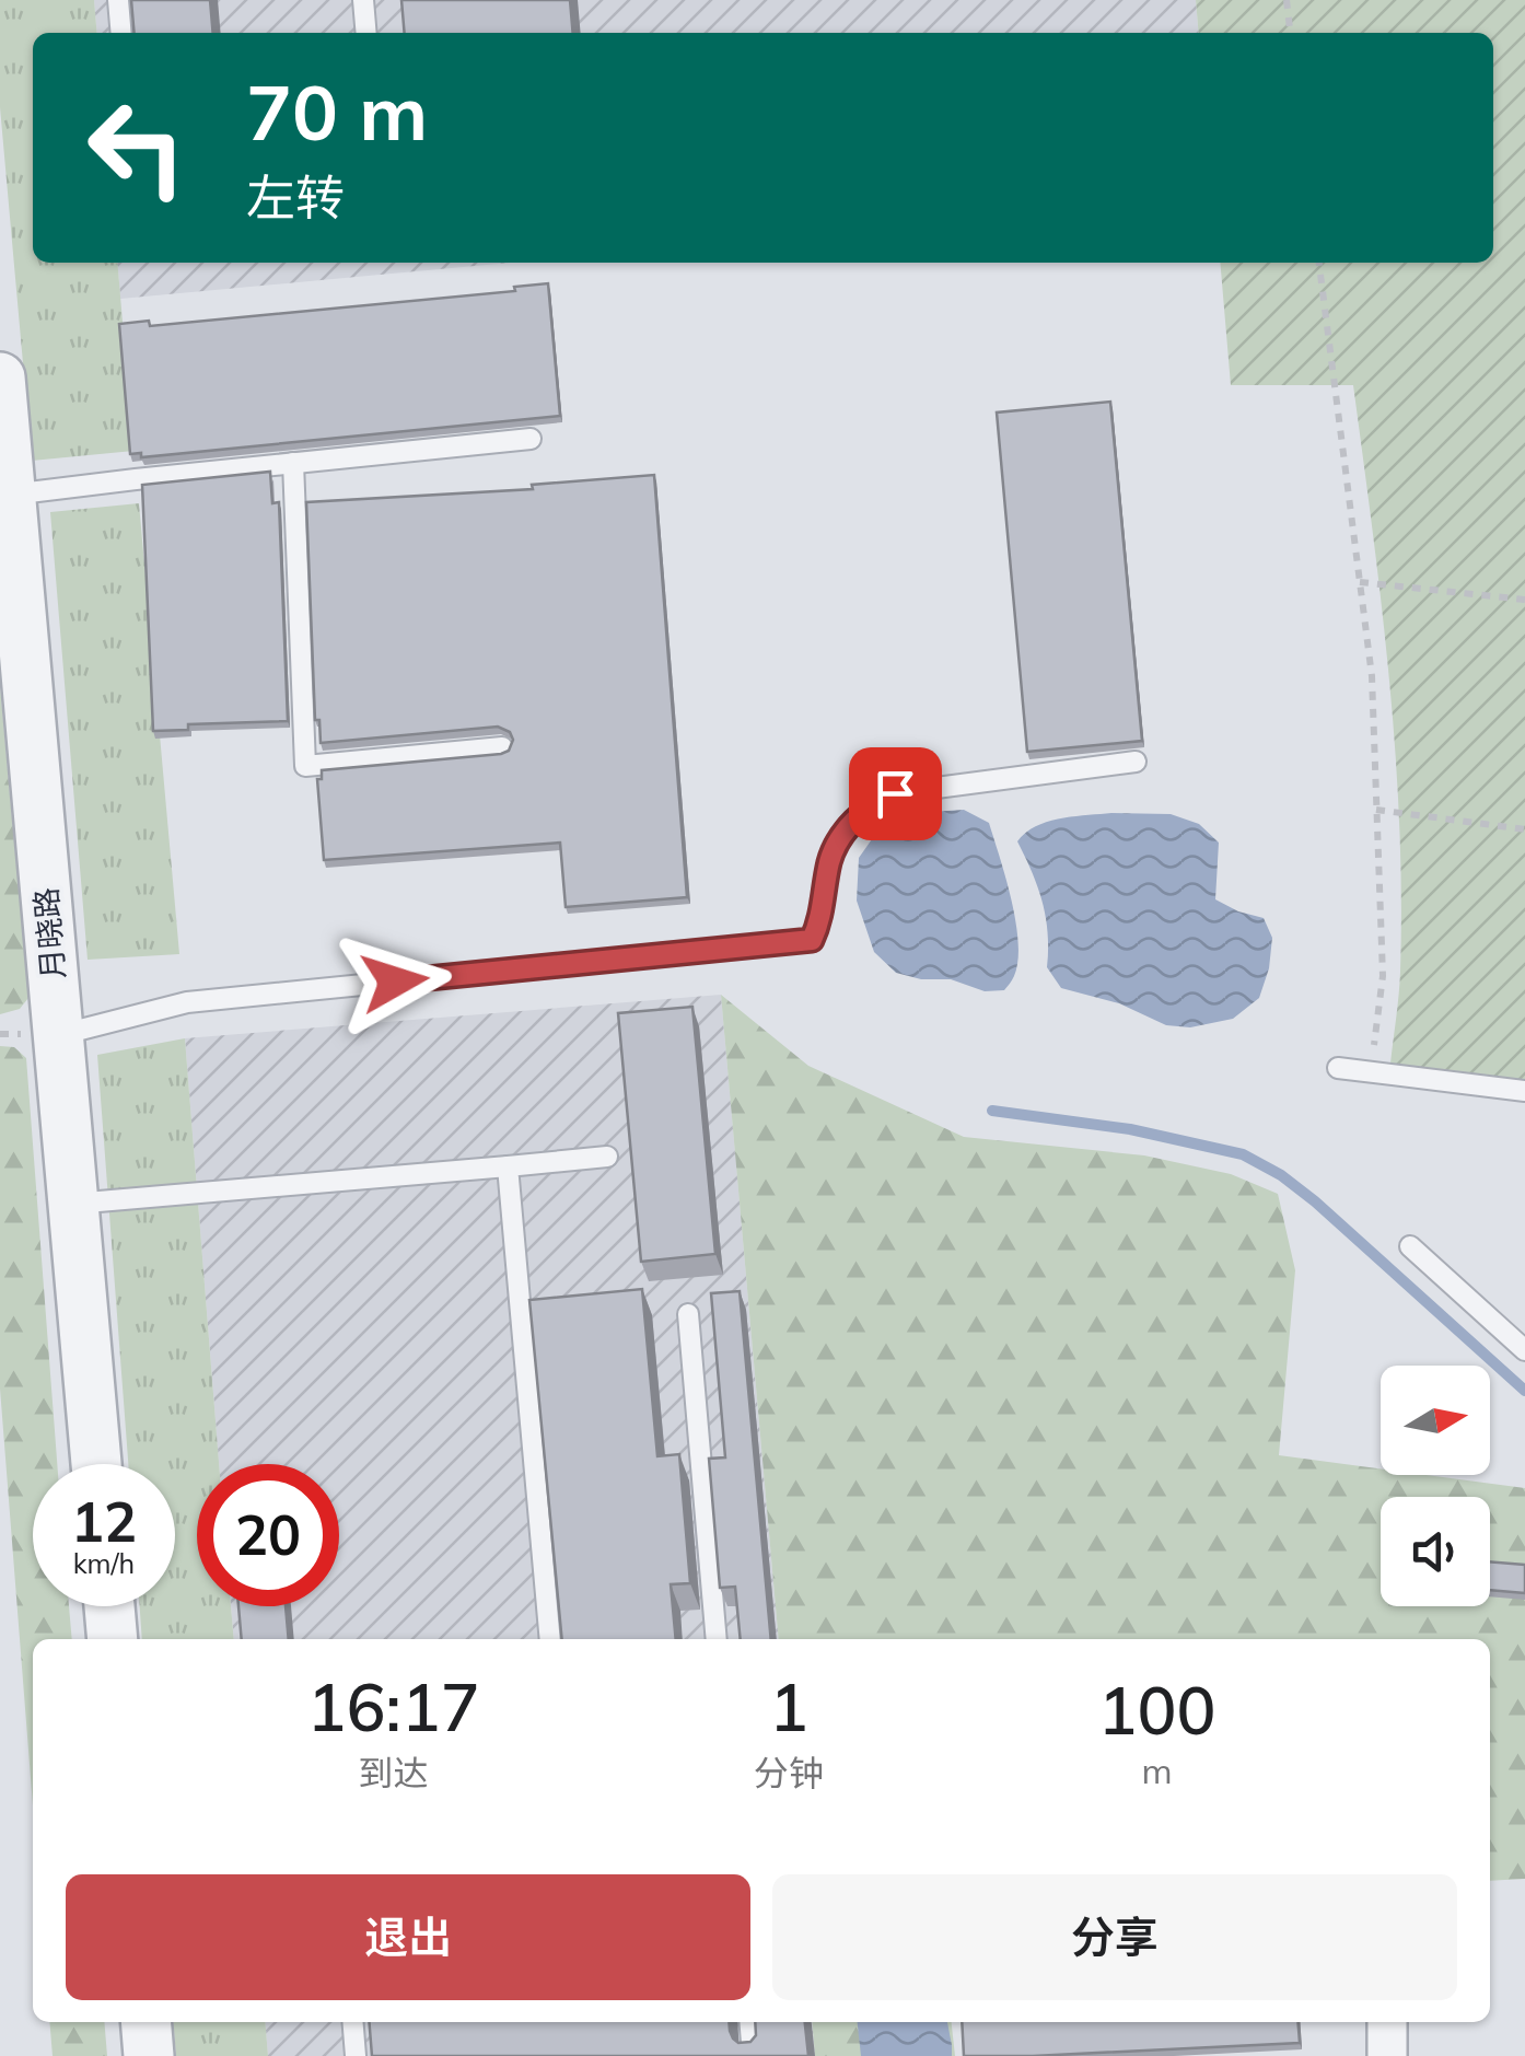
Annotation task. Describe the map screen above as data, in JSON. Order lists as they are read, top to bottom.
{
  "streets": {
    "street": ["月晓路"]
  },
  "north": "right",
  "page": {
    "turn": ["70 m", "左转"],
    "speed": "12 km/h",
    "limit": "20",
    "eta": [
      "16:17",
      "到达",
      "1",
      "分钟",
      "100",
      "m"
    ],
    "buttons": ["退出", "分享"]
  }
}
